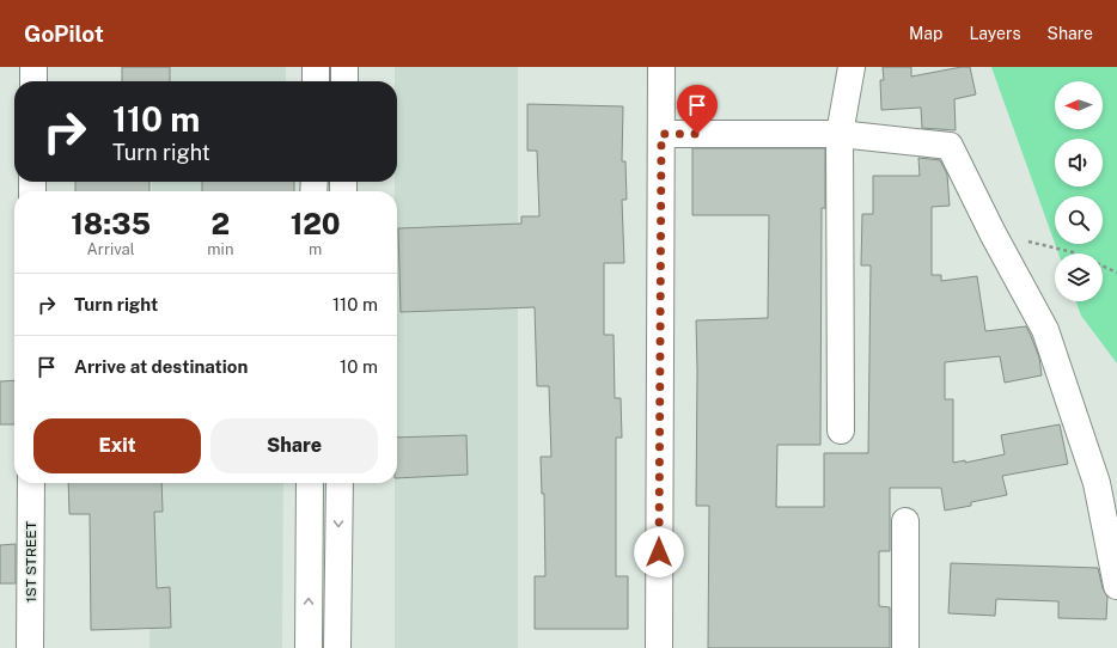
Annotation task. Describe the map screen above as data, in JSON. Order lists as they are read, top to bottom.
{
  "streets": {
    "street": ["1ST STREET"]
  },
  "north": "left",
  "page": {
    "header": "GoPilot",
    "nav": ["Map", "Layers", "Share"],
    "turn": ["110 m", "Turn right"],
    "eta": [
      "18:35",
      "Arrival",
      "2",
      "min",
      "120",
      "m"
    ],
    "list": [
      {
        "name": "Turn right",
        "value": "110 m"
      },
      {
        "name": "Arrive at destination",
        "value": "10 m"
      }
    ],
    "buttons": ["Exit", "Share"]
  }
}
